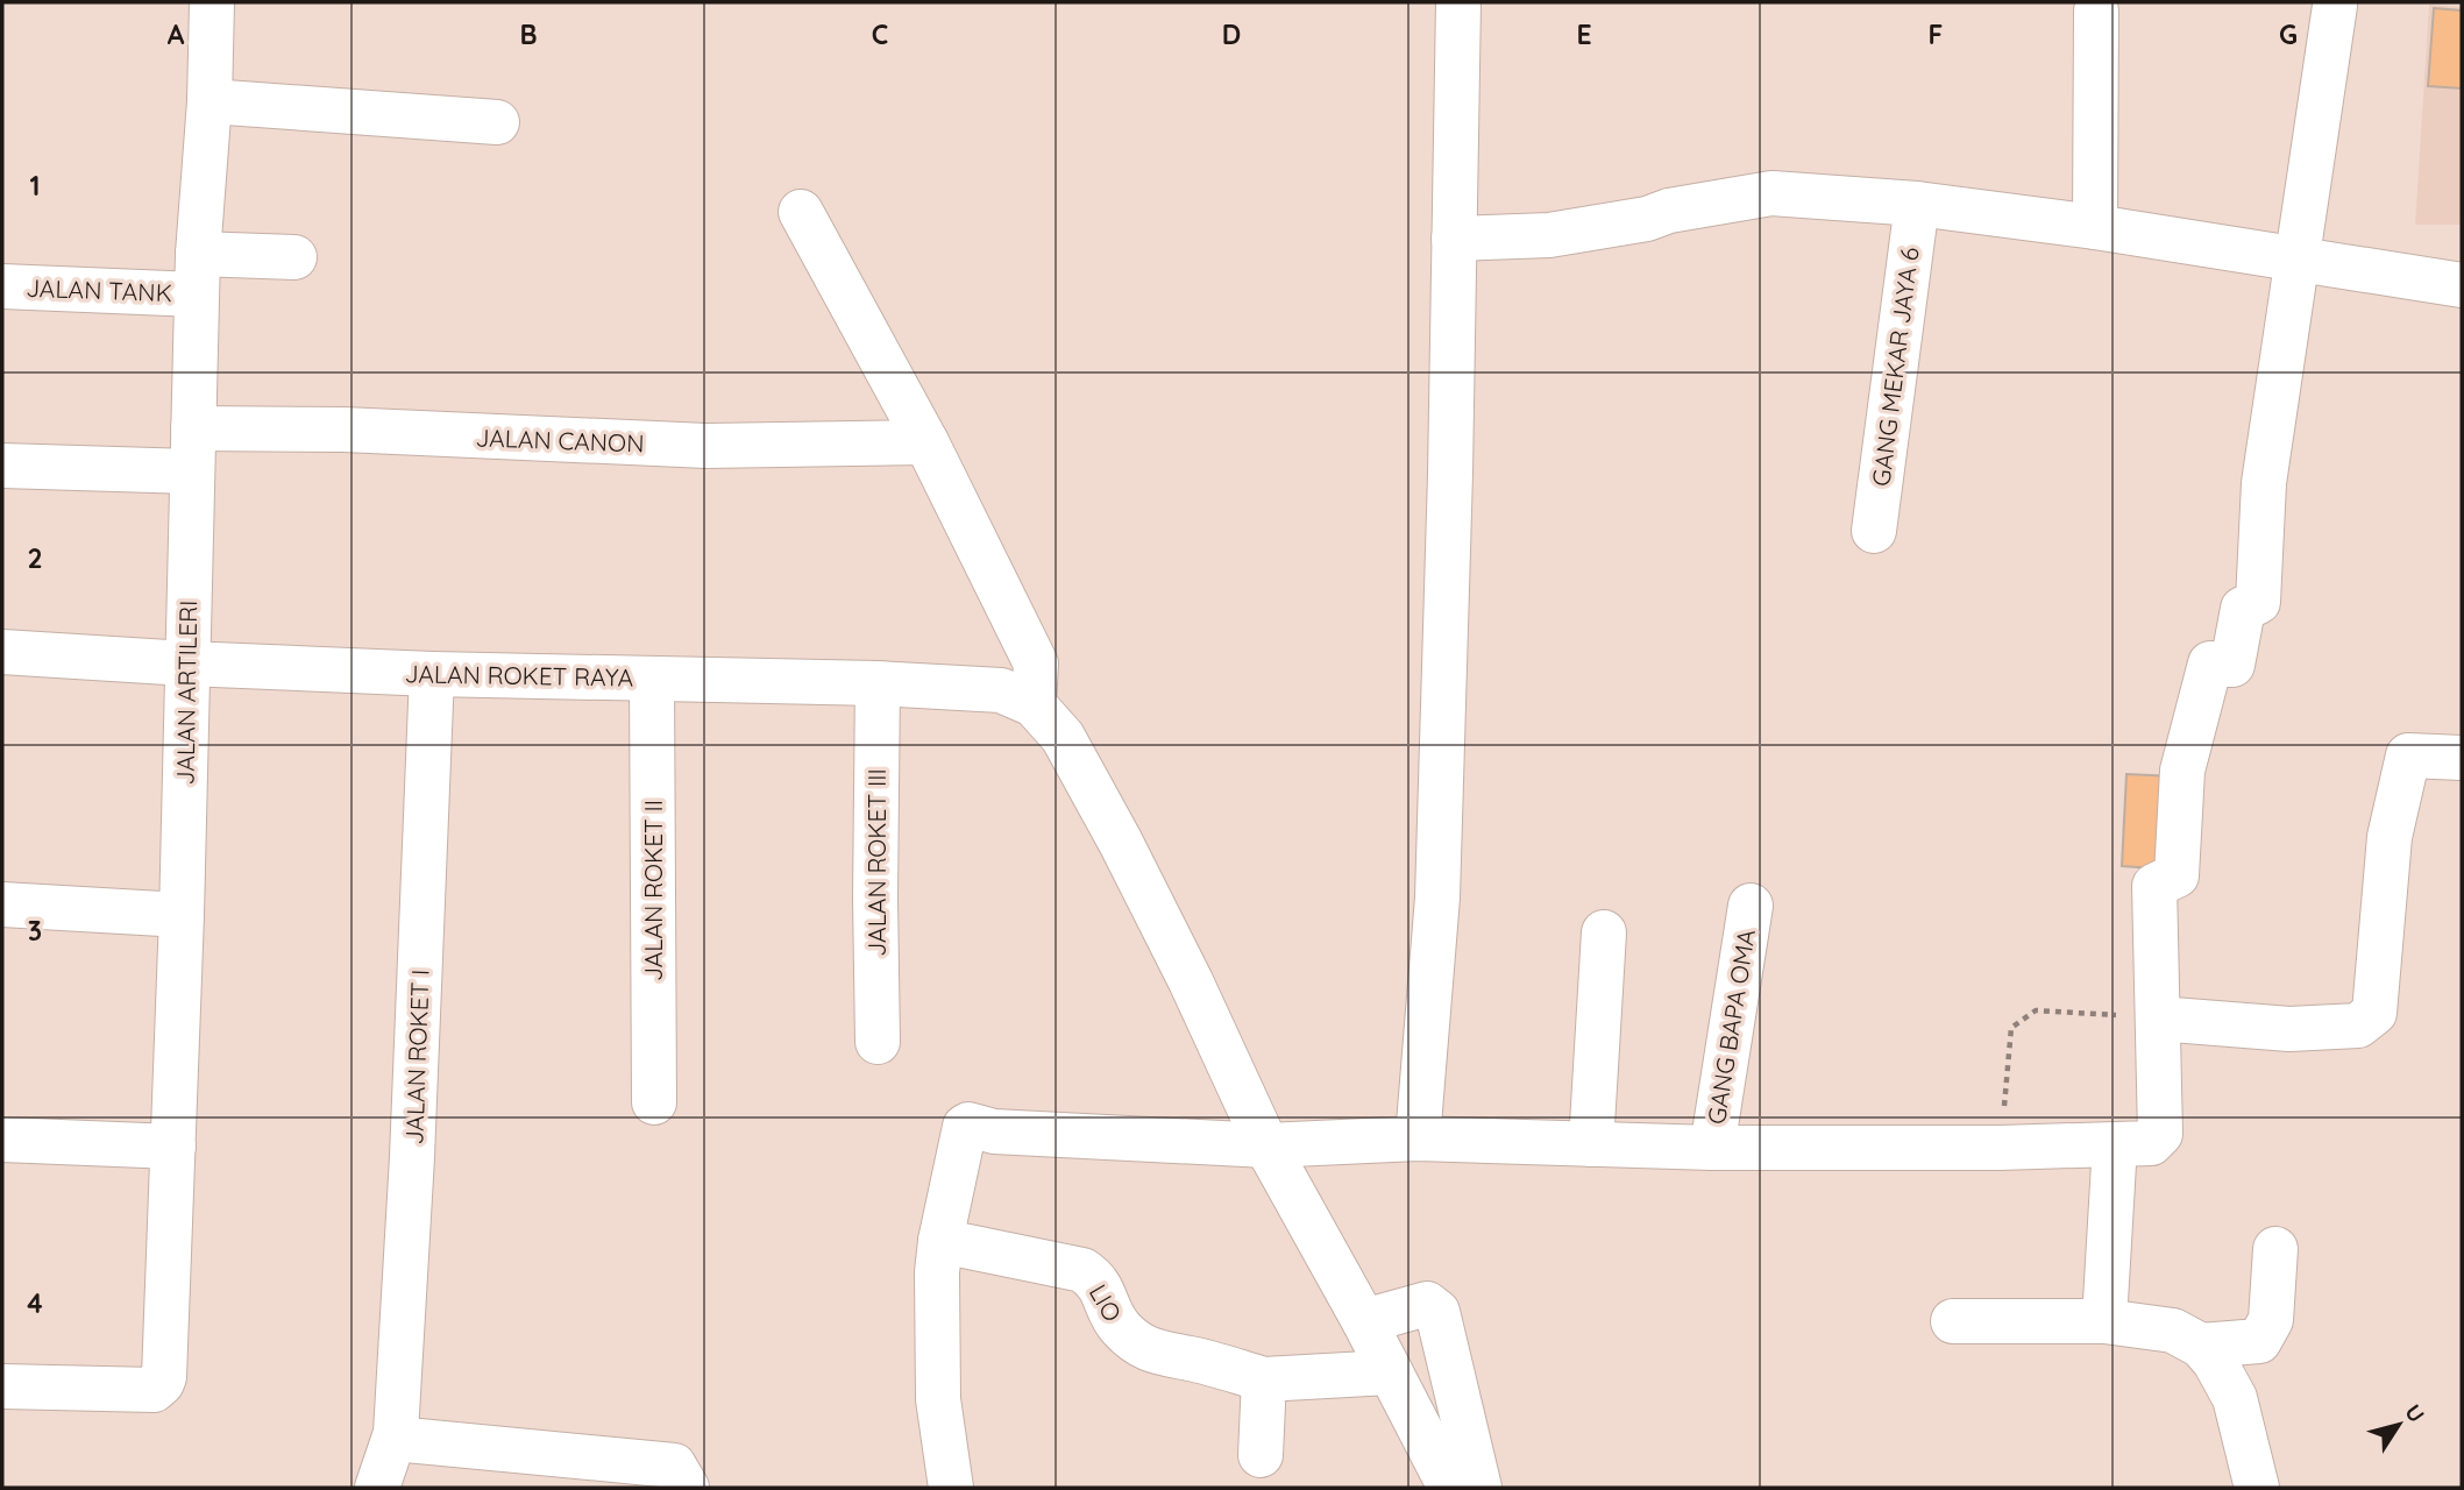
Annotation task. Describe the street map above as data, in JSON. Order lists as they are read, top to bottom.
{
  "streets": {
    "street": [
      "JALAN TANK",
      "GANG MEKAR JAYA 6",
      "JALAN CANON",
      "JALAN ROKET RAYA",
      "JALAN ARTILERI",
      "JALAN ROKET III",
      "JALAN ROKET II",
      "GANG BAPA OMA",
      "JALAN ROKET I",
      "LIO"
    ]
  },
  "crossings": [
    ["JALAN TANK", "JALAN ARTILERI"],
    ["JALAN CANON", "JALAN ARTILERI"],
    ["JALAN ROKET RAYA", "JALAN ARTILERI"],
    ["JALAN ROKET RAYA", "JALAN ROKET III"],
    ["JALAN ROKET RAYA", "JALAN ROKET II"],
    ["JALAN ROKET RAYA", "JALAN ROKET I"]
  ],
  "north": "top right",
  "grid": {
    "columns": [
      "A",
      "B",
      "C",
      "D",
      "E",
      "F",
      "G"
    ],
    "rows": [
      "1",
      "2",
      "3",
      "4"
    ]
  }
}
